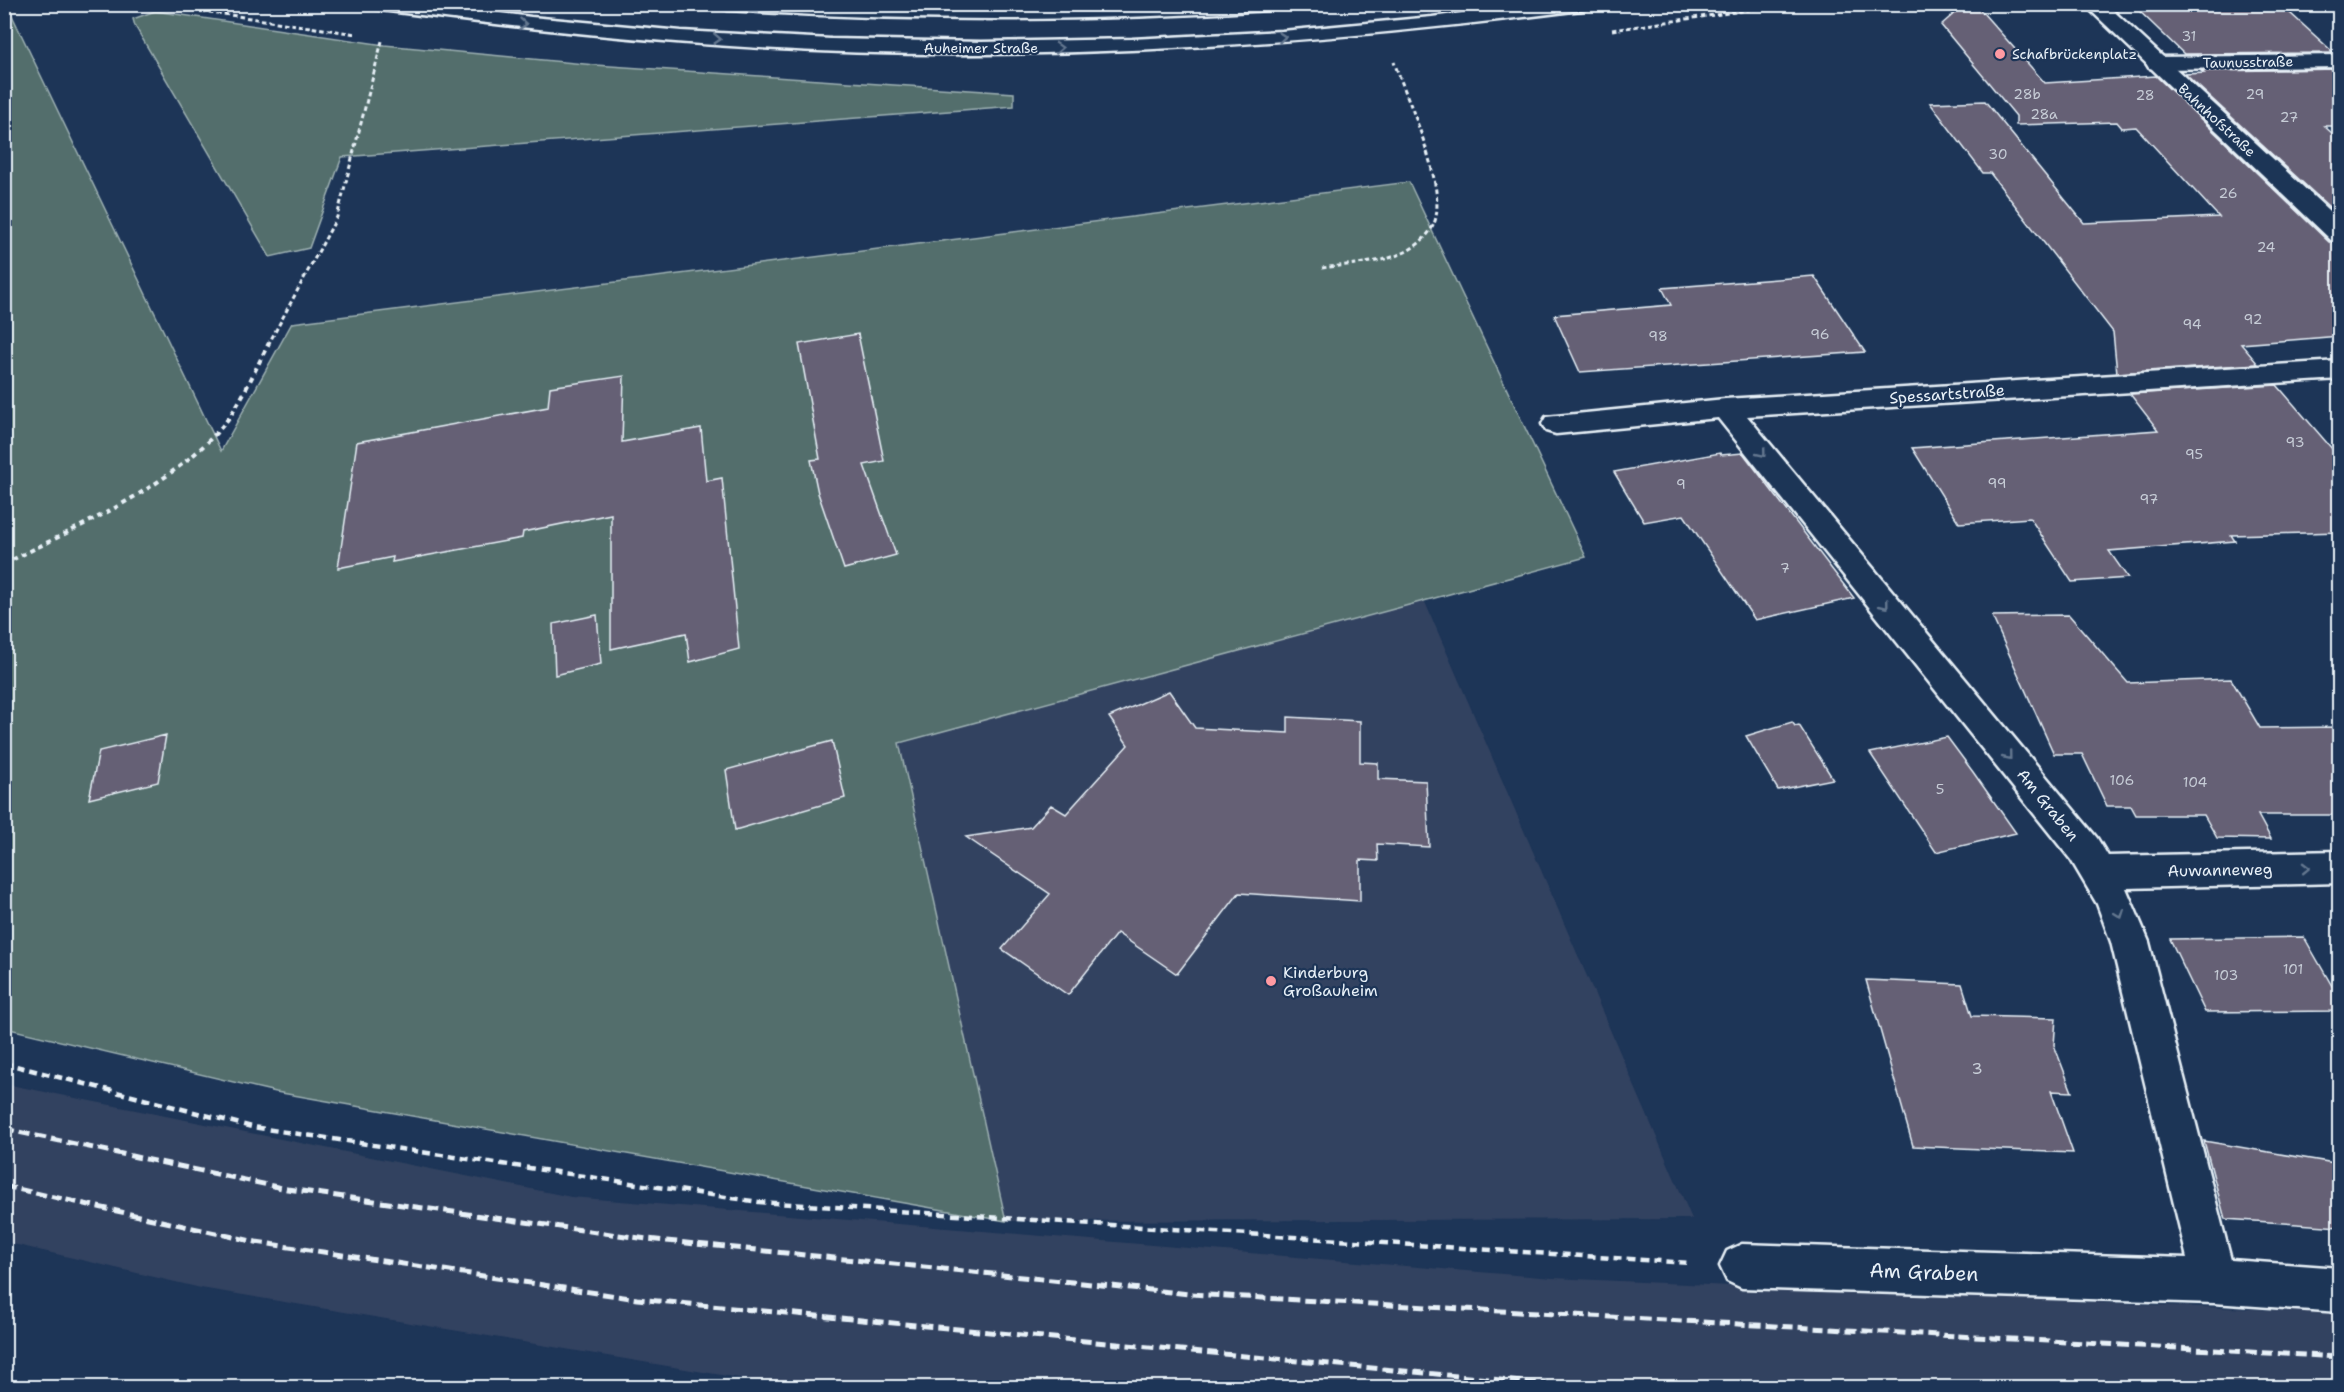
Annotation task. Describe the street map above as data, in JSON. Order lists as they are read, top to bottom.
{
  "streets": {
    "street": [
      "Auheimer Straße",
      "Taunusstraße",
      "Bahnhofstraße",
      "Spessartstraße",
      "Am Graben",
      "Auwanneweg"
    ]
  },
  "crossings": [
    ["Taunusstraße", "Bahnhofstraße"],
    ["Spessartstraße", "Am Graben"],
    ["Am Graben", "Auwanneweg"]
  ],
  "one_way": ["Am Graben", "Auwanneweg"],
  "places": ["Schafbrückenplatz", "Kinderburg Großauheim"],
  "house_numbers": [
    "31",
    "28b",
    "29",
    "28",
    "28a",
    "27",
    "30",
    "26",
    "24",
    "92",
    "94",
    "96",
    "98",
    "93",
    "95",
    "99",
    "9",
    "97",
    "7",
    "106",
    "104",
    "5",
    "101",
    "103",
    "3"
  ]
}
